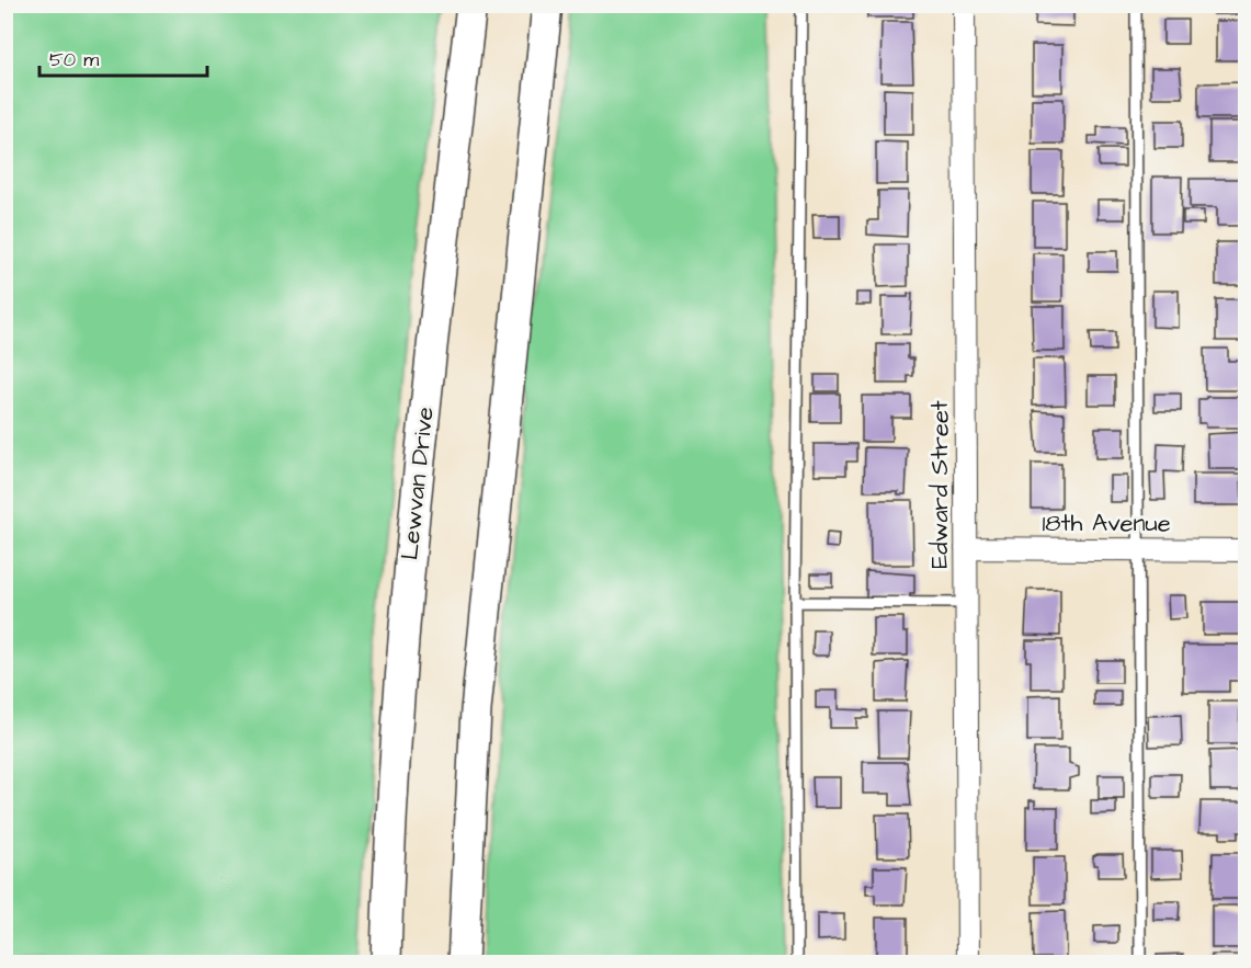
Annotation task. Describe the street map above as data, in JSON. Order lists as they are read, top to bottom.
{
  "streets": {
    "main road": ["Lewvan Drive"],
    "street": ["Edward Street", "18th Avenue"]
  },
  "crossings": [
    ["Edward Street", "18th Avenue"]
  ],
  "scale_bar": "50 m"
}
